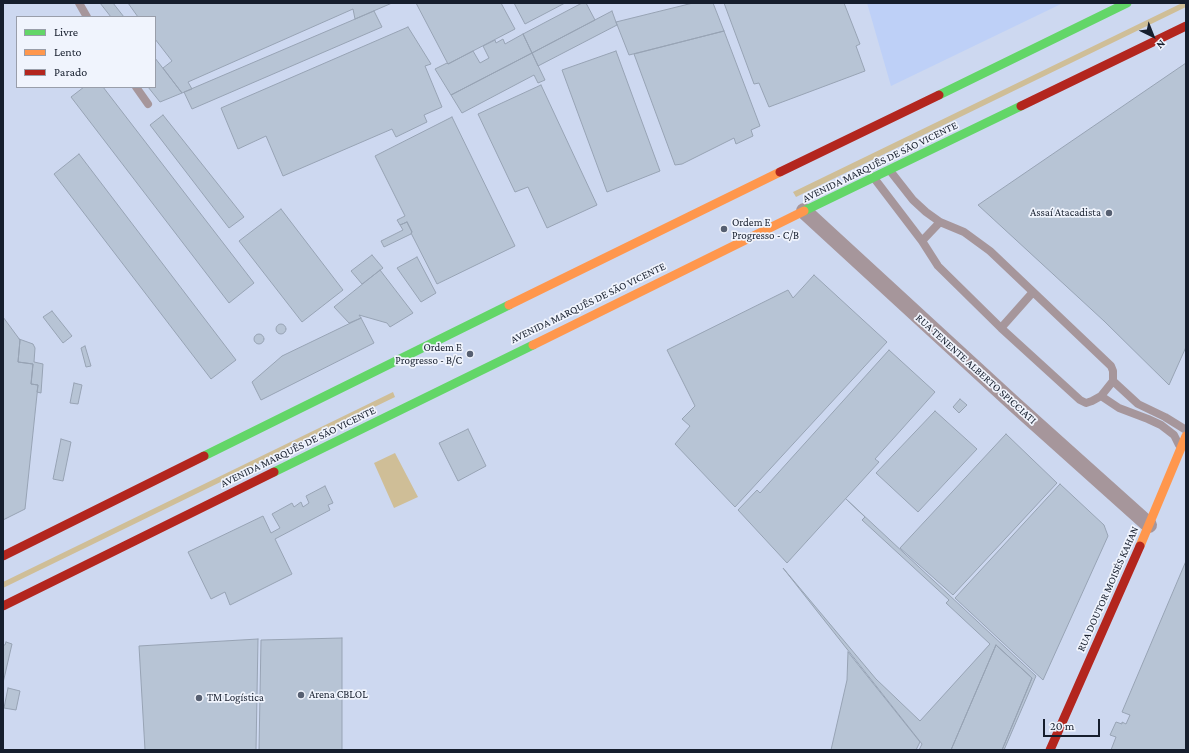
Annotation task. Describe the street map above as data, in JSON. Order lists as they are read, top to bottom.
{
  "streets": {
    "main road": ["AVENIDA MARQUÊS DE SÃO VICENTE", "RUA DOUTOR MOISÉS KAHAN"],
    "street": ["RUA TENENTE ALBERTO SPICCIATI"]
  },
  "crossings": [
    ["AVENIDA MARQUÊS DE SÃO VICENTE", "RUA TENENTE ALBERTO SPICCIATI"],
    ["RUA TENENTE ALBERTO SPICCIATI", "RUA DOUTOR MOISÉS KAHAN"]
  ],
  "places": [
    "Assaí Atacadista",
    "Ordem E Progresso - C/B",
    "Ordem E Progresso - B/C",
    "Arena CBLOL",
    "TM Logística"
  ],
  "legend": ["Livre", "Lento", "Parado"],
  "scale_bar": "20 m",
  "north": "bottom right"
}
